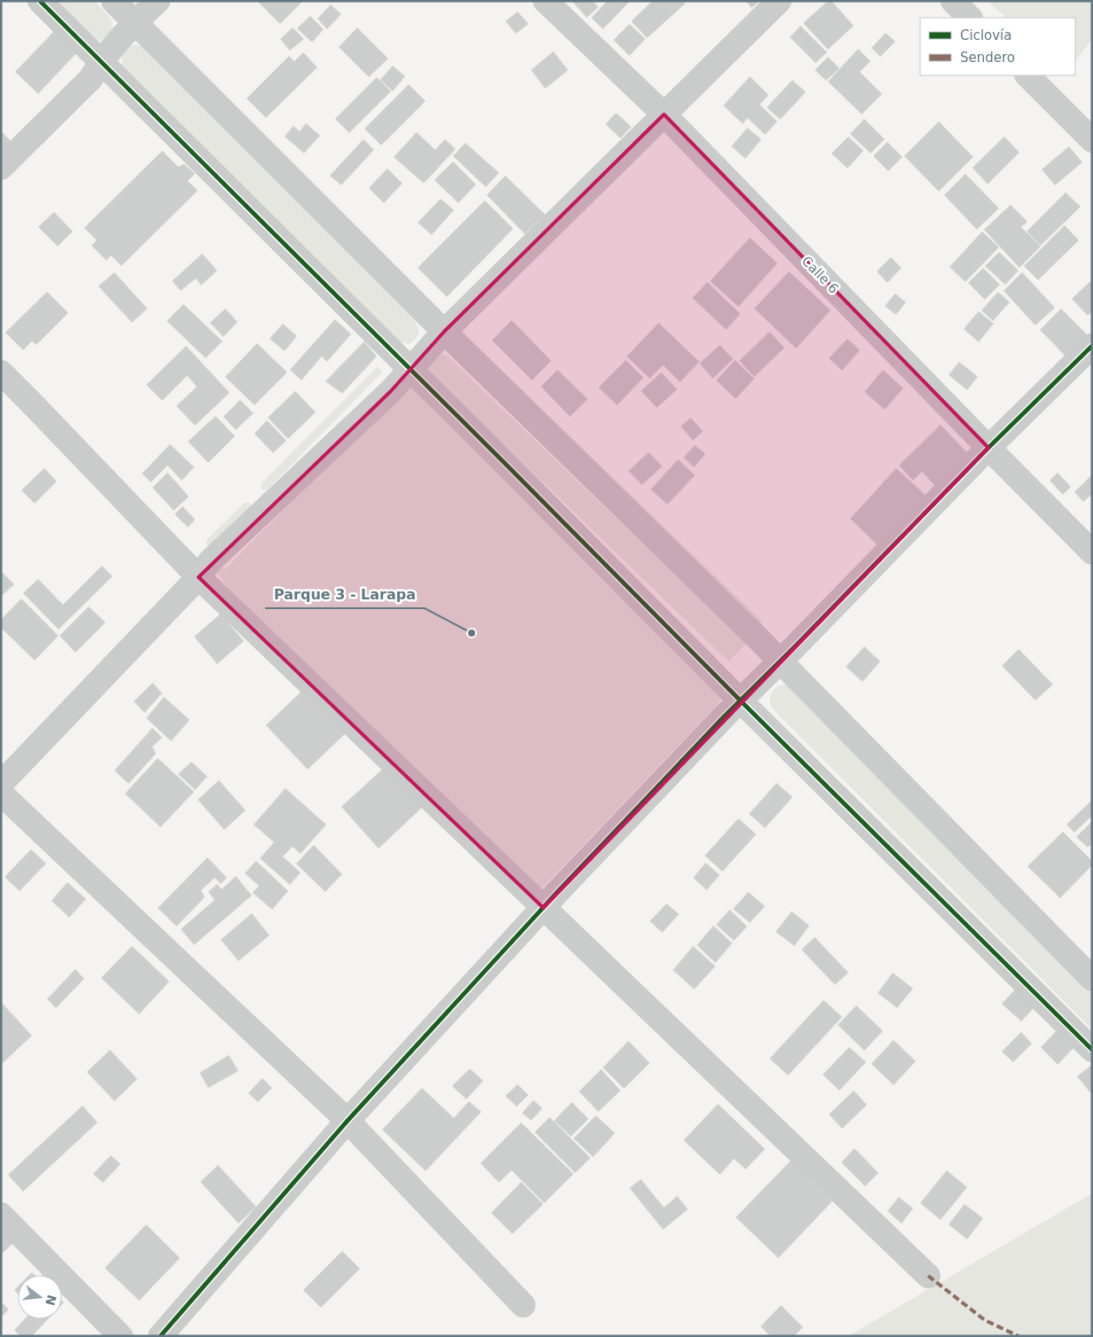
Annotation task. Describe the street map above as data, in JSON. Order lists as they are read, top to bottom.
{
  "streets": {
    "street": ["Calle 6"]
  },
  "places": ["Parque 3 - Larapa"],
  "legend": ["Ciclovía", "Sendero"],
  "north": "right"
}
